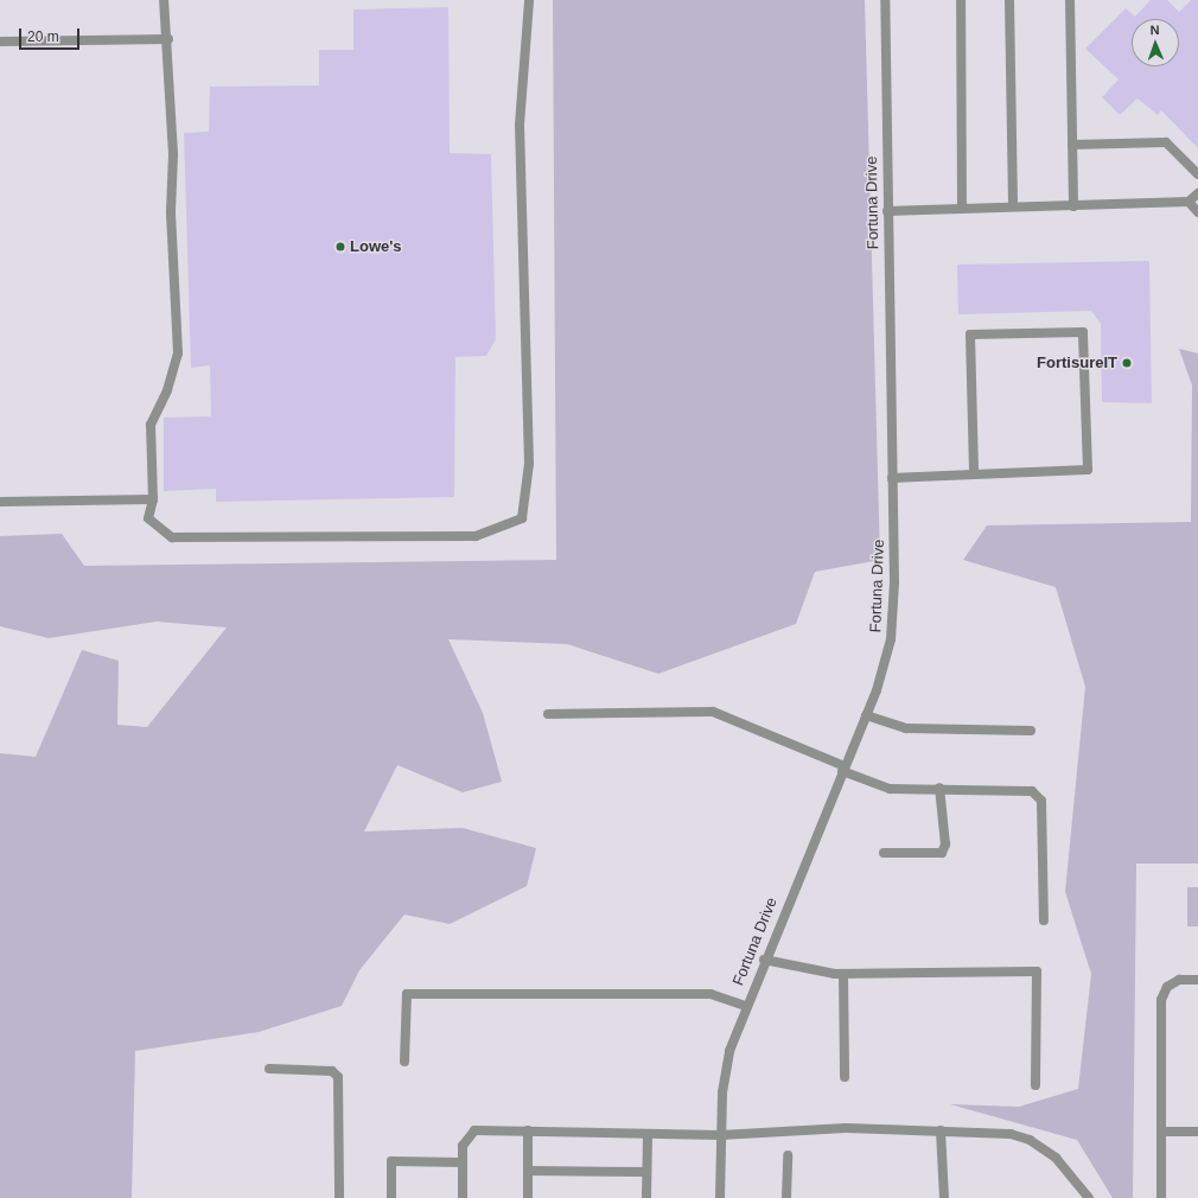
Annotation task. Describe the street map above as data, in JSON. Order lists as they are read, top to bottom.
{
  "streets": {
    "street": ["Fortuna Drive"]
  },
  "places": ["Lowe's", "FortisureIT"],
  "scale_bar": "20 m",
  "north": "top"
}
